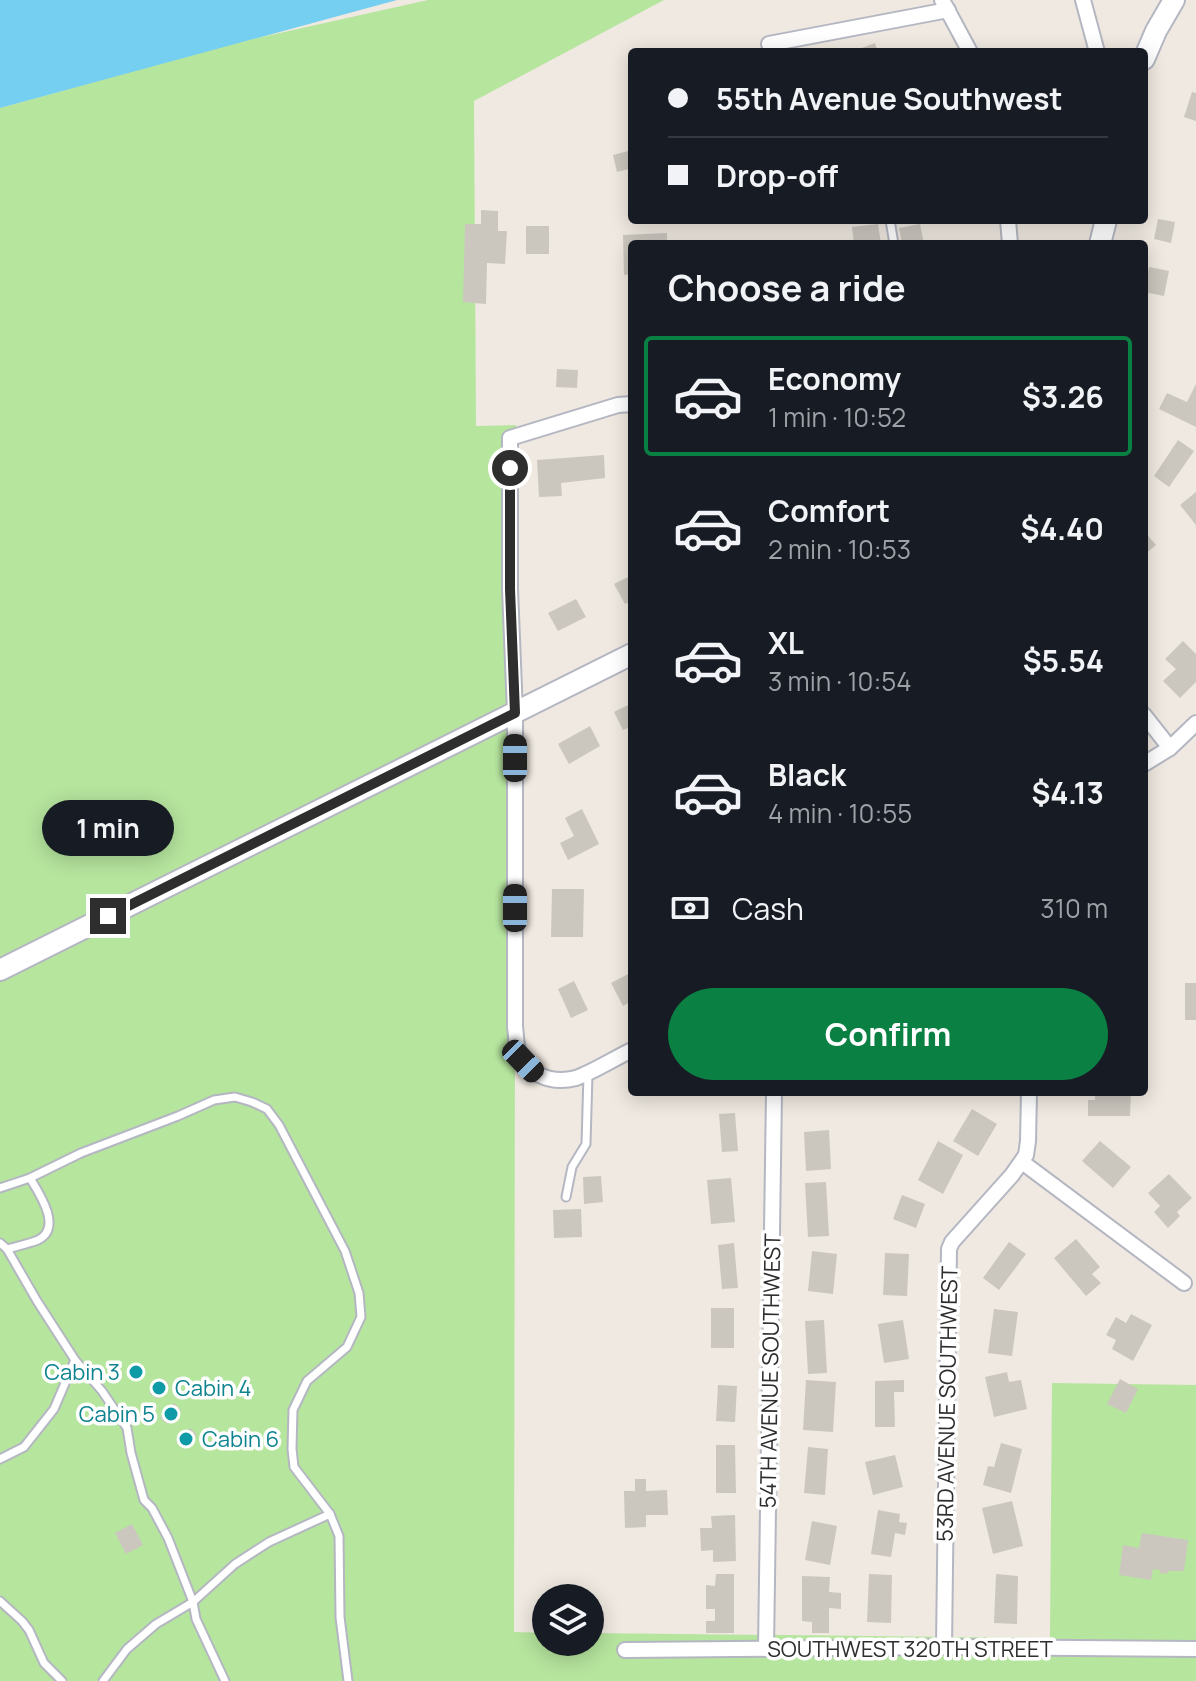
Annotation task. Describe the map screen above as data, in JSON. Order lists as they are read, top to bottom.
{
  "streets": {
    "street": ["54TH AVENUE SOUTHWEST", "53RD AVENUE SOUTHWEST", "SOUTHWEST 320TH STREET"]
  },
  "crossings": [
    ["54TH AVENUE SOUTHWEST", "SOUTHWEST 320TH STREET"],
    ["53RD AVENUE SOUTHWEST", "SOUTHWEST 320TH STREET"]
  ],
  "places": [
    "Cabin 3",
    "Cabin 4",
    "Cabin 5",
    "Cabin 6"
  ],
  "page": {
    "banner": ["55th Avenue Southwest", "Drop-off"],
    "heading": "Choose a ride",
    "list": [
      {
        "name": "Economy",
        "note": "1 min · 10:52",
        "value": "$3.26"
      },
      {
        "name": "Comfort",
        "note": "2 min · 10:53",
        "value": "$4.40"
      },
      {
        "name": "XL",
        "note": "3 min · 10:54",
        "value": "$5.54"
      },
      {
        "name": "Black",
        "note": "4 min · 10:55",
        "value": "$4.13"
      }
    ],
    "bubble": "1 min",
    "pay": ["Cash", "310 m"],
    "buttons": "Confirm"
  }
}
